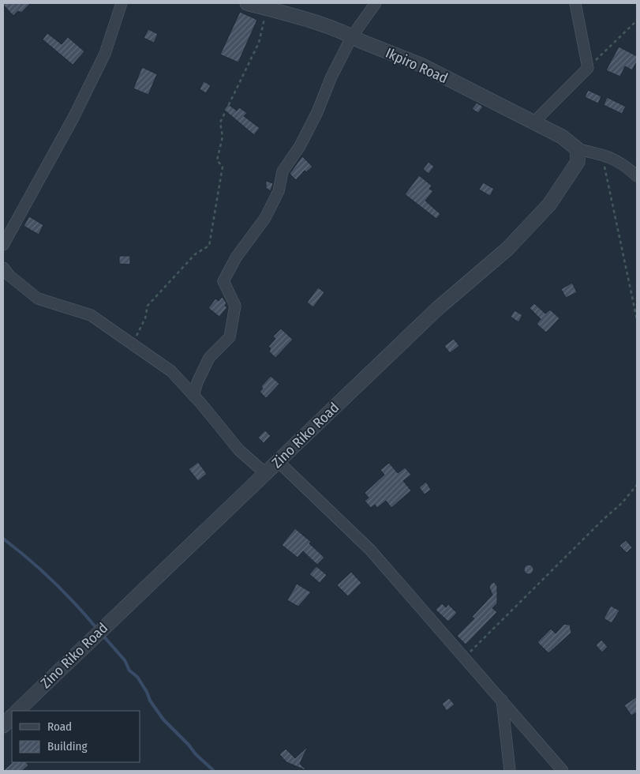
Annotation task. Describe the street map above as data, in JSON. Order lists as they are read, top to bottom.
{
  "streets": {
    "street": ["Ikpiro Road", "Zino Riko Road"]
  },
  "crossings": [
    ["Ikpiro Road", "Zino Riko Road"]
  ],
  "legend": ["Road", "Building"]
}
